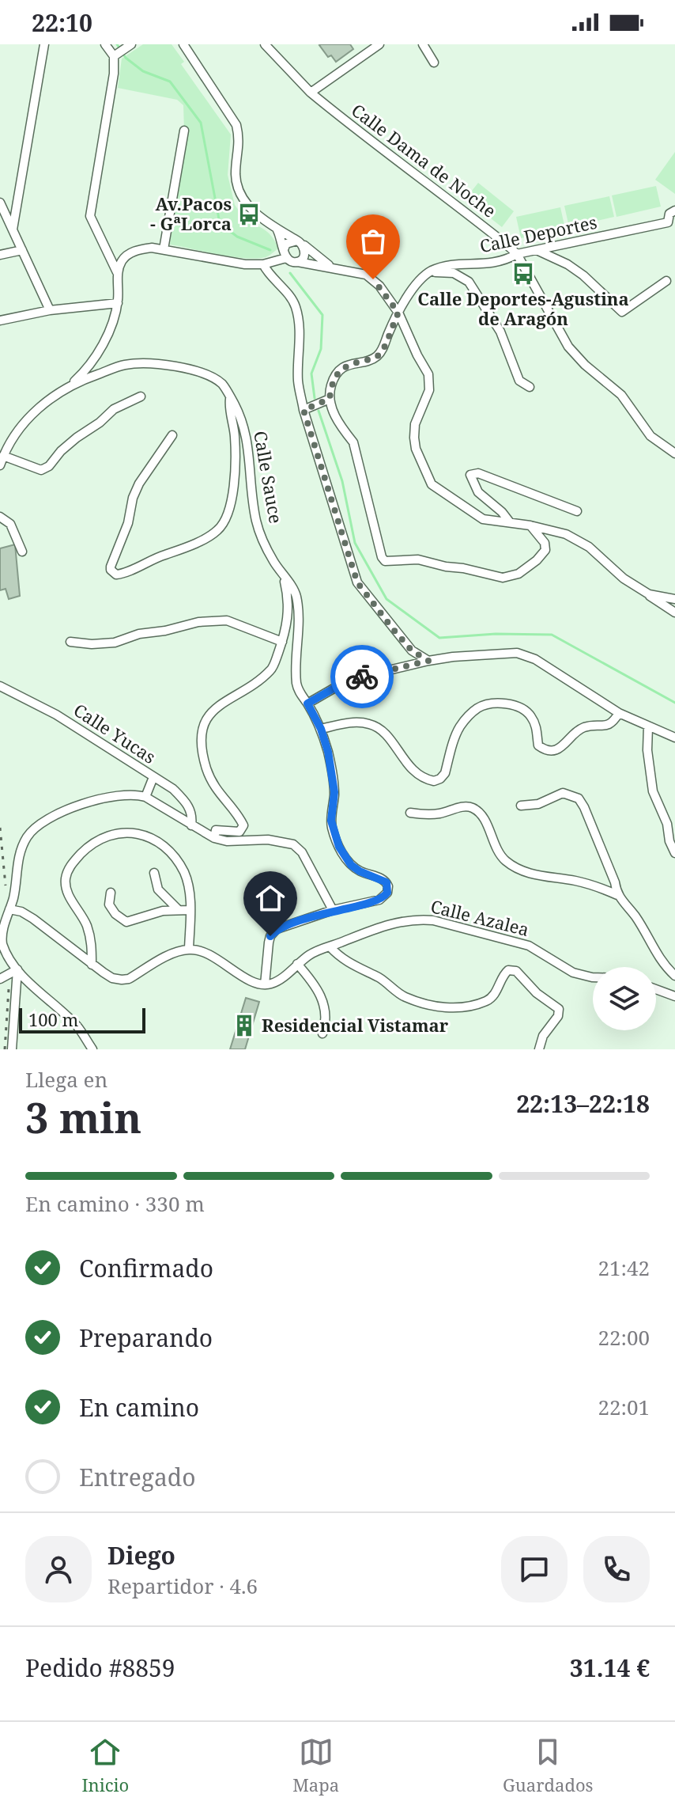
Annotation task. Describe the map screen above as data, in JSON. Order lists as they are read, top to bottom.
{
  "streets": {
    "street": [
      "Calle Dama de Noche",
      "Calle Deportes",
      "Calle Sauce",
      "Calle Yucas",
      "Calle Azalea"
    ]
  },
  "crossings": [
    ["Calle Dama de Noche", "Calle Deportes"],
    ["Calle Sauce", "Calle Azalea"]
  ],
  "places": {
    "bus stop": ["Av.Pacos - GªLorca", "Calle Deportes-Agustina de Aragón"],
    "building": ["Residencial Vistamar"]
  },
  "scale_bar": "100 m",
  "page": {
    "status": "22:10",
    "scale": "100 m",
    "heading": ["3 min", "Llega en", "22:13–22:18"],
    "panel": [
      "Diego",
      "Repartidor · 4.6",
      "Pedido #8859",
      "31.14 €"
    ],
    "bar": "En camino · 330 m",
    "list": [
      ["Confirmado", "21:42"],
      ["Preparando", "22:00"],
      ["En camino", "22:01"],
      "Entregado"
    ],
    "tabs": ["Inicio", "Mapa", "Guardados"]
  }
}
